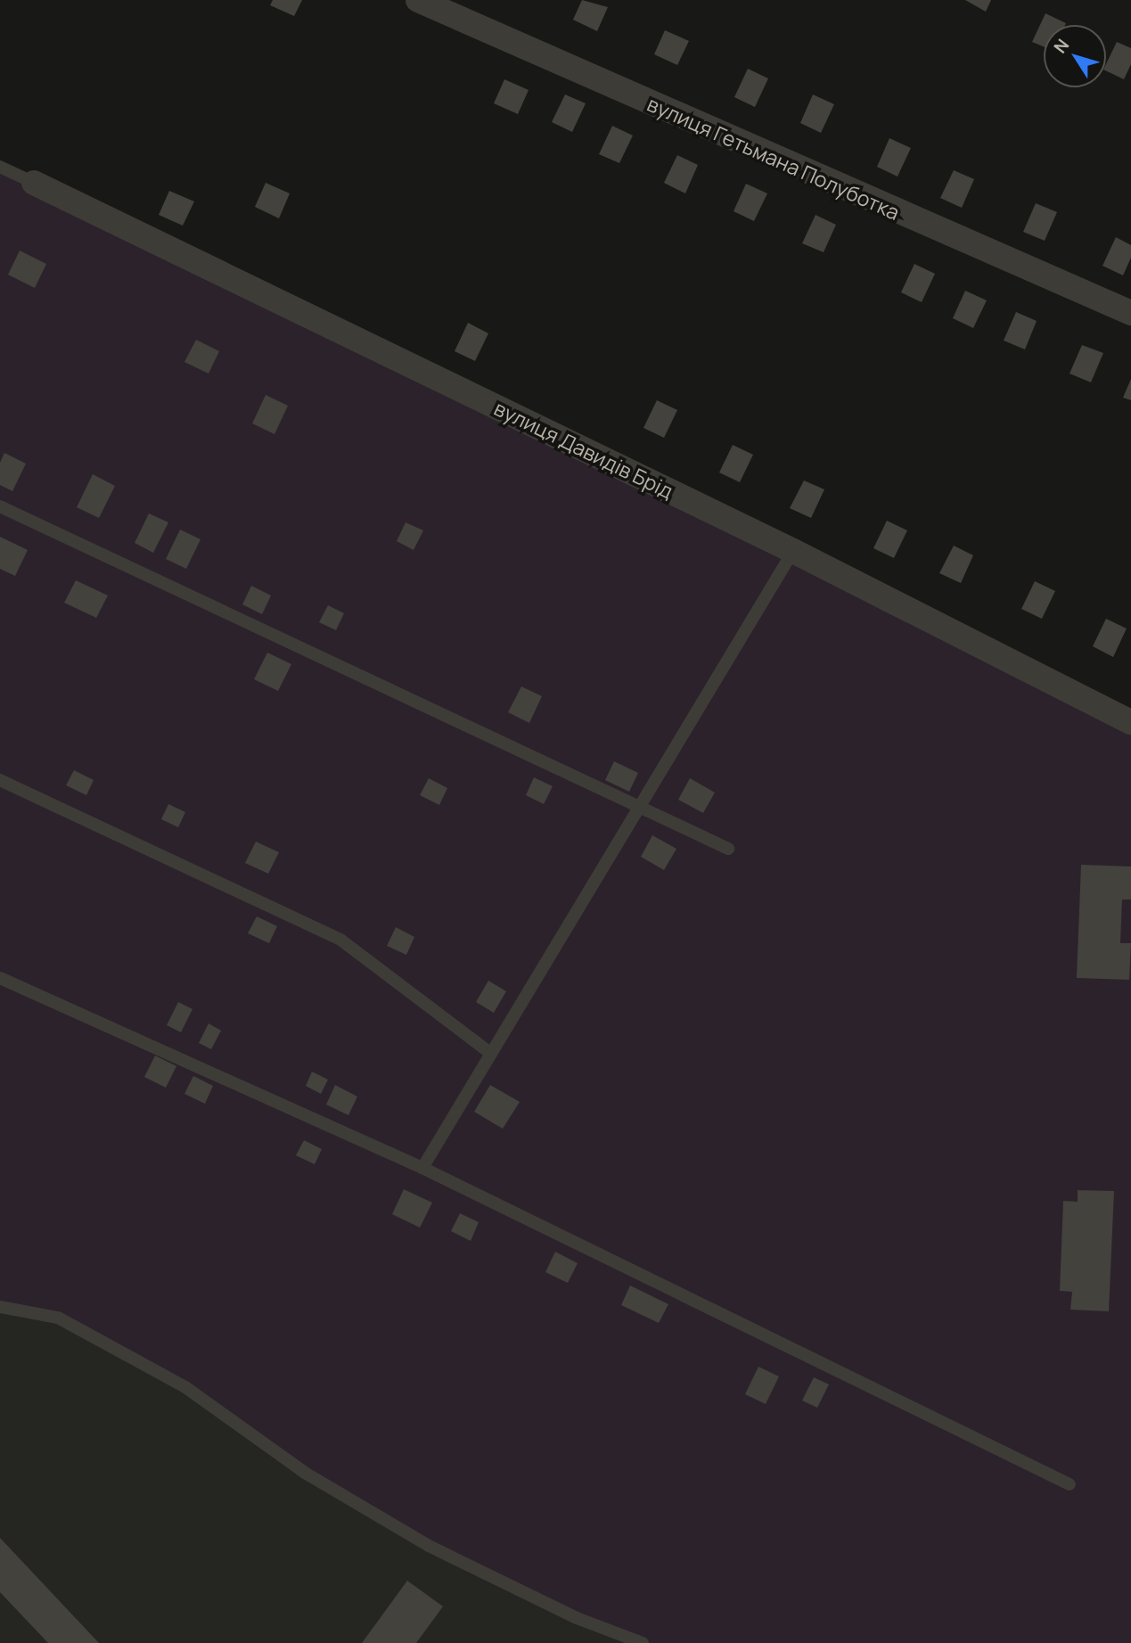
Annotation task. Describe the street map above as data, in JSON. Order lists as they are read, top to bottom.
{
  "streets": {
    "street": ["вулиця Гетьмана Полуботка", "вулиця Давидів Брід"]
  },
  "north": "top left"
}
